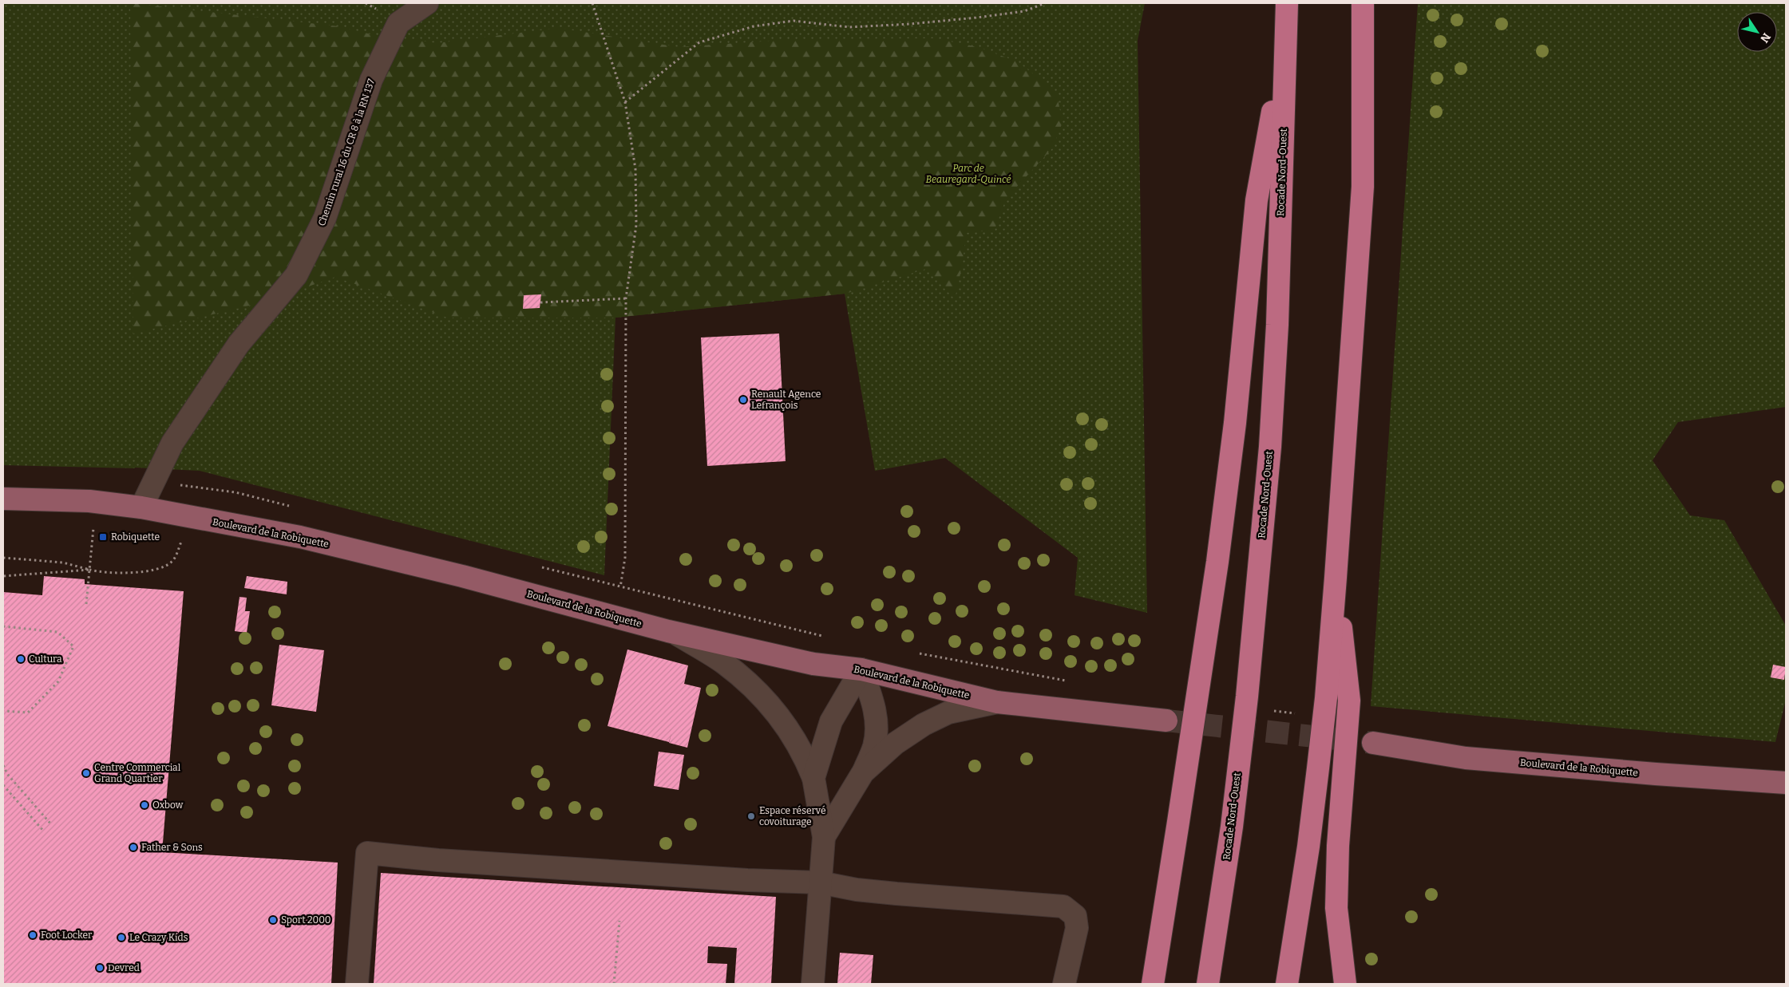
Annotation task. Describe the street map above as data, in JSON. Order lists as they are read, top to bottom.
{
  "streets": {
    "highway": ["Rocade Nord-Ouest"],
    "main road": ["Boulevard de la Robiquette"],
    "street": ["Chemin rural 16 du CR 8 à la RN 137"]
  },
  "crossings": [
    ["Chemin rural 16 du CR 8 à la RN 137", "Boulevard de la Robiquette"]
  ],
  "parks": ["Parc de Beauregard-Quincé"],
  "places": {
    "other": [
      "Renault Agence Lefrançois",
      "Cultura",
      "Centre Commercial Grand Quartier",
      "Oxbow",
      "Espace réservé covoiturage",
      "Father & Sons",
      "Sport 2000",
      "Foot Locker",
      "Le Crazy Kids",
      "Devred"
    ],
    "transit": ["Robiquette"]
  },
  "north": "bottom right"
}
